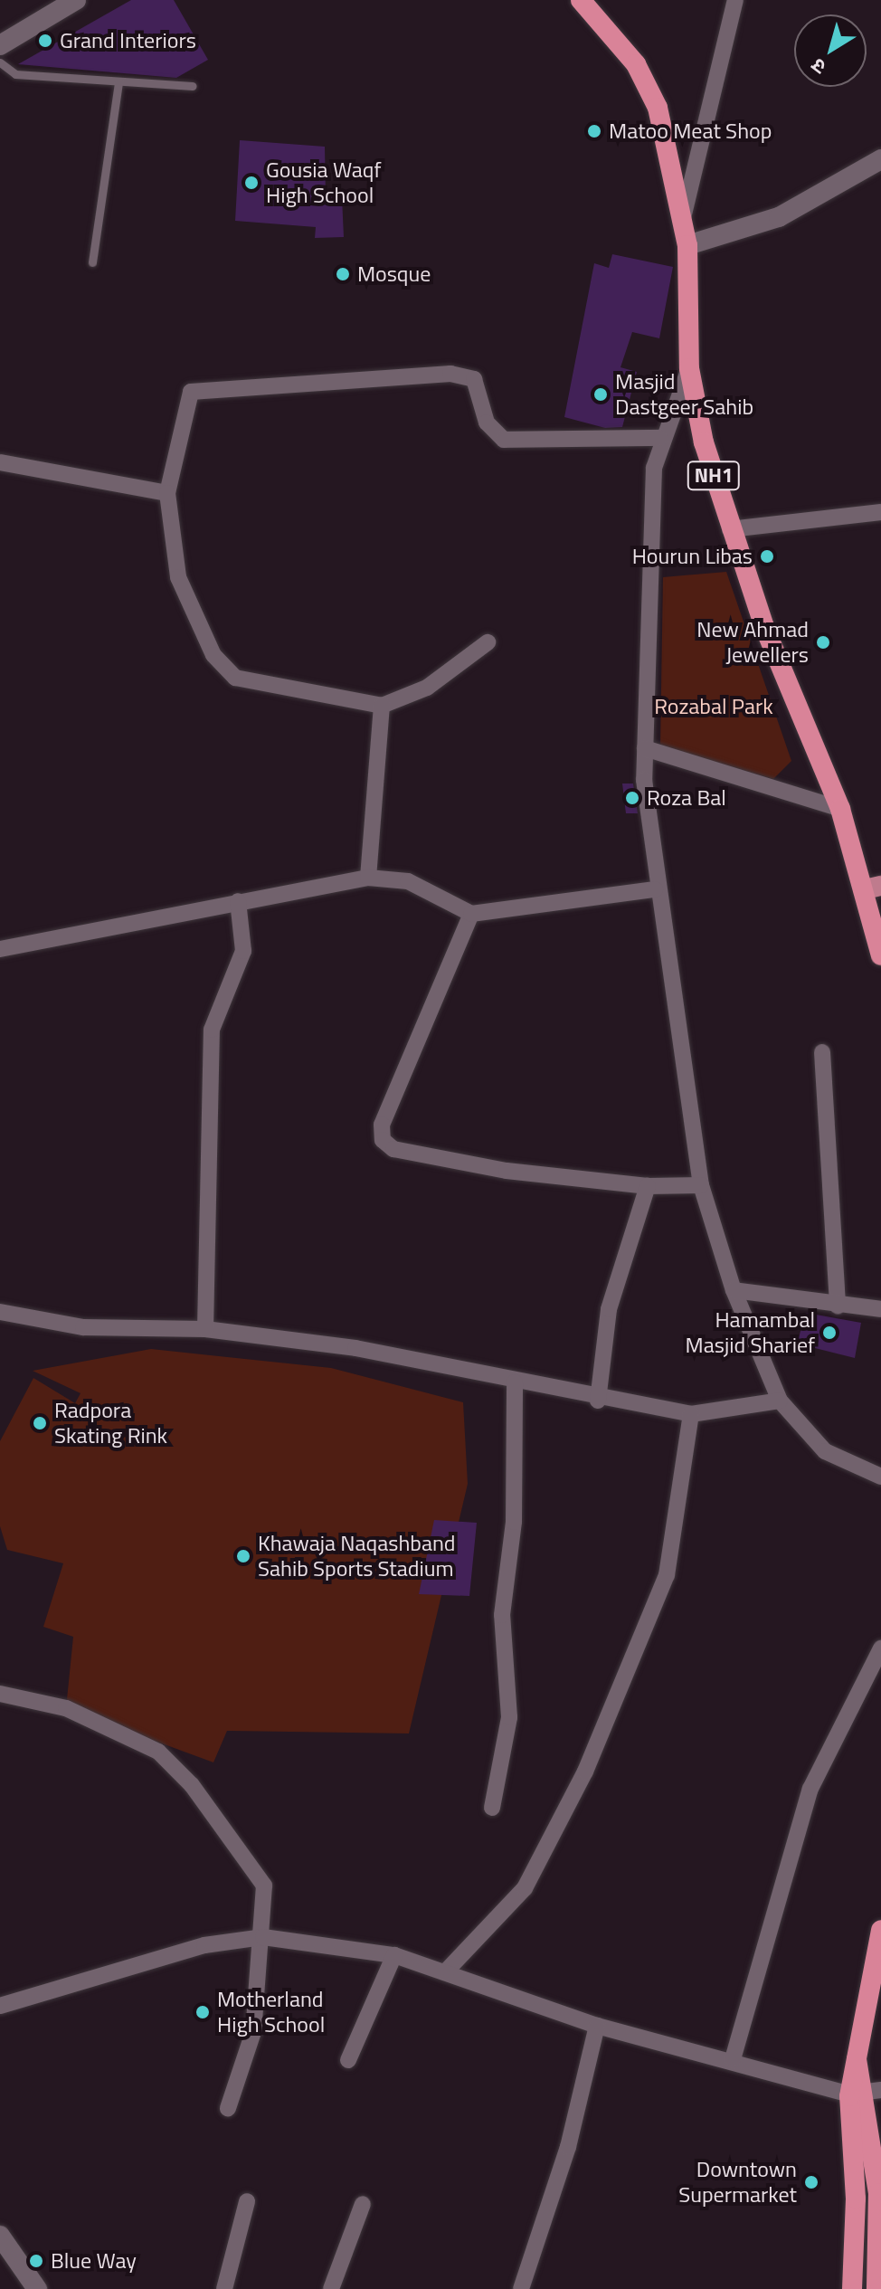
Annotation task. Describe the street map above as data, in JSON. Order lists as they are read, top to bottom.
{
  "streets": {
    "highway": ["NH1"]
  },
  "parks": ["Rozabal Park"],
  "places": [
    "Grand Interiors",
    "Matoo Meat Shop",
    "Gousia Waqf High School",
    "Mosque",
    "Masjid Dastgeer Sahib",
    "Hourun Libas",
    "New Ahmad Jewellers",
    "Roza Bal",
    "Hamambal Masjid Sharief",
    "Radpora Skating Rink",
    "Khawaja Naqashband Sahib Sports Stadium",
    "Motherland High School",
    "Downtown Supermarket",
    "Blue Way"
  ],
  "north": "bottom left"
}
